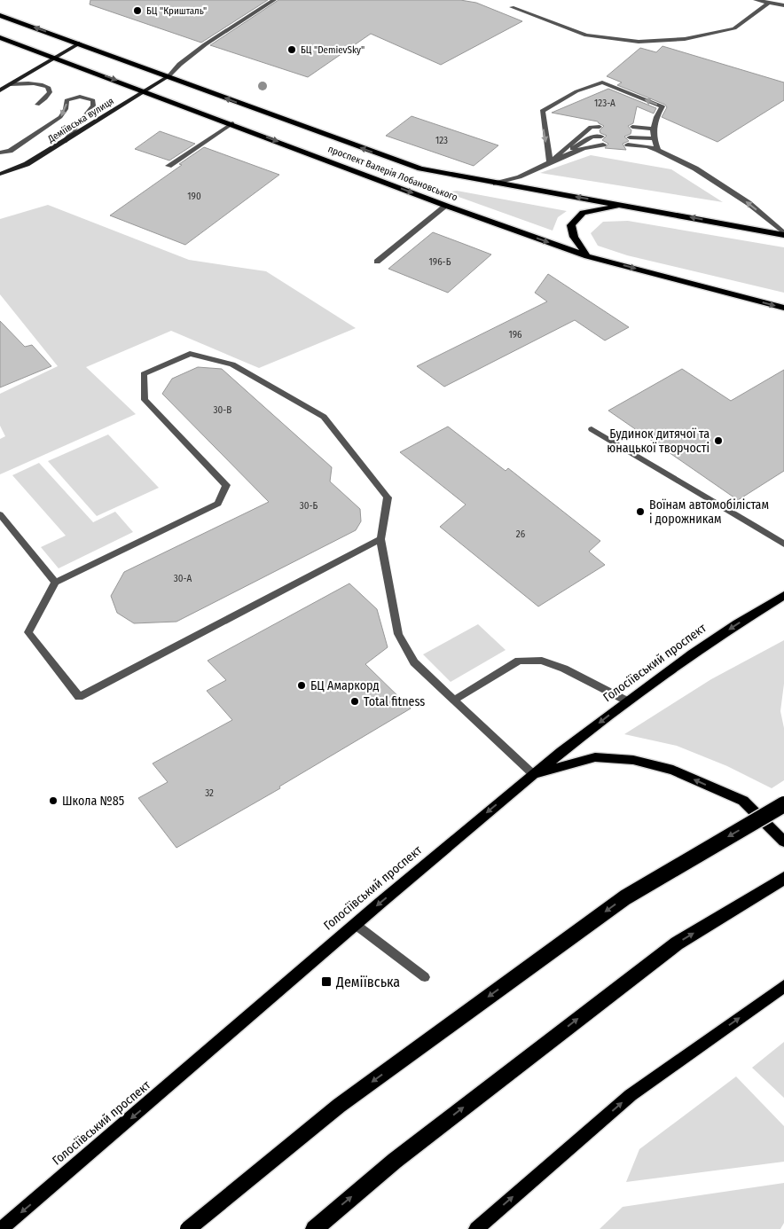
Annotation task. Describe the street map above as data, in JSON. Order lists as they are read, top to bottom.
{
  "streets": {
    "main road": ["проспект Валерія Лобановського", "Голосіївський проспект"],
    "street": ["Деміївська вулиця"]
  },
  "crossings": [
    ["Деміївська вулиця", "проспект Валерія Лобановського"]
  ],
  "one_way": ["Голосіївський проспект"],
  "places": {
    "other": [
      "БЦ \"Кришталь\"",
      "БЦ \"DemievSky\"",
      "Будинок дитячої та юнацької творчості",
      "Воїнам автомобілістам і дорожникам",
      "БЦ Амаркорд",
      "Total fitness",
      "Школа №85"
    ],
    "transit": ["Деміївська"]
  },
  "house_numbers": [
    "123-А",
    "123",
    "190",
    "196-Б",
    "196",
    "30-В",
    "30-Б",
    "26",
    "30-А",
    "32"
  ]
}
